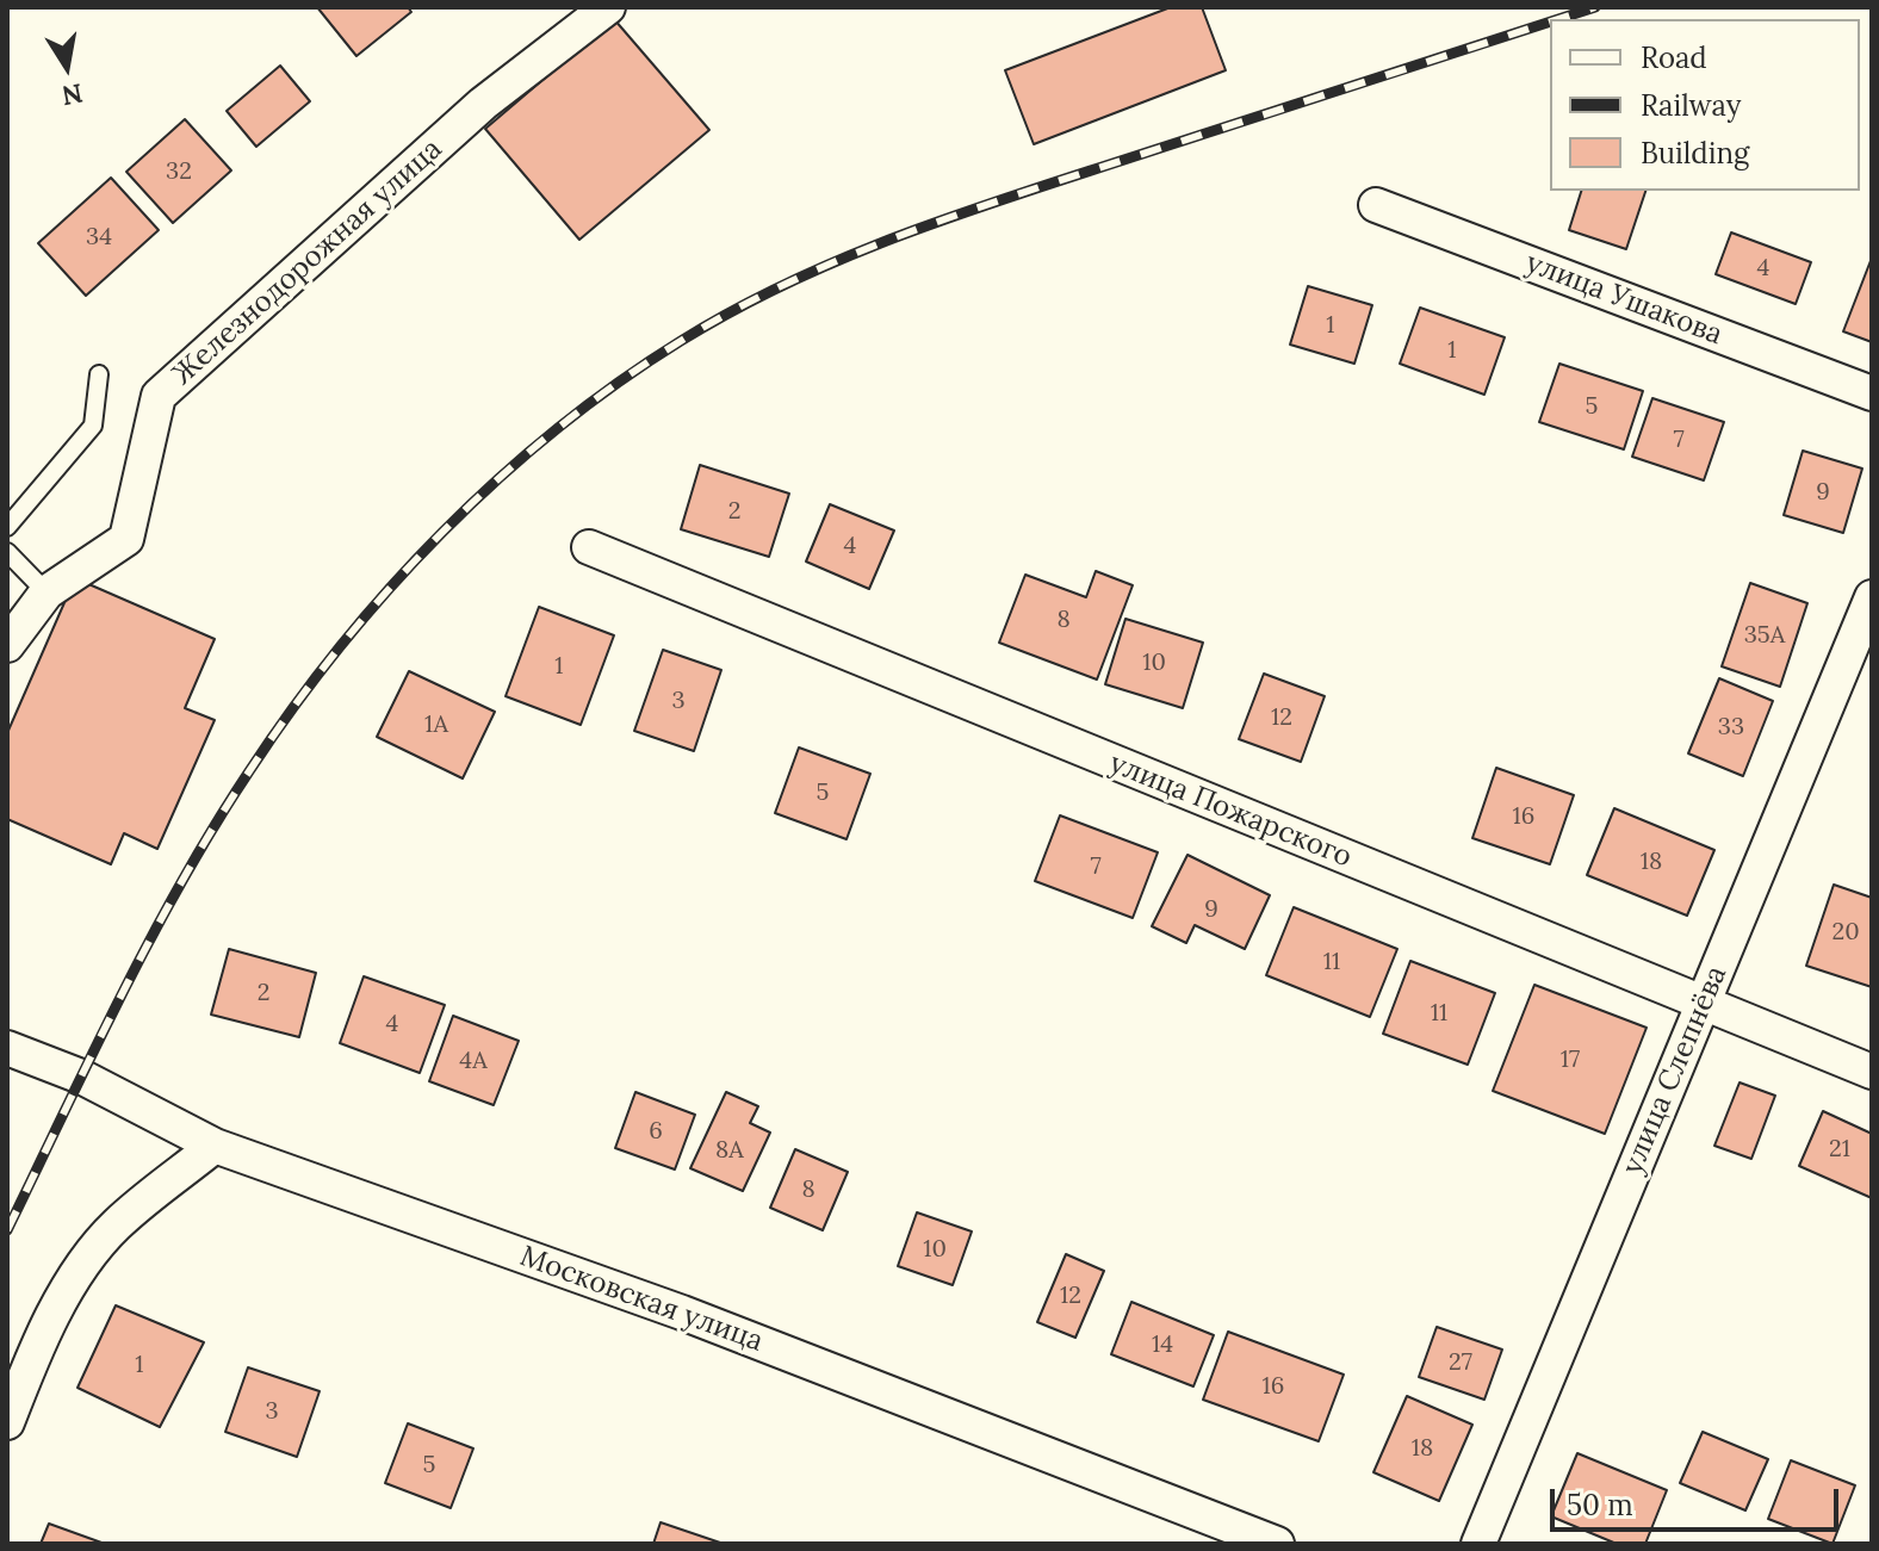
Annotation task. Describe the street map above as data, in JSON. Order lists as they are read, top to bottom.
{
  "streets": {
    "street": [
      "Железнодорожная улица",
      "улица Ушакова",
      "улица Пожарского",
      "улица Слепнёва",
      "Московская улица"
    ]
  },
  "crossings": [
    ["улица Пожарского", "улица Слепнёва"]
  ],
  "house_numbers": [
    "32",
    "34",
    "4",
    "1",
    "1",
    "5",
    "7",
    "9",
    "2",
    "4",
    "8",
    "35А",
    "10",
    "1",
    "3",
    "12",
    "1А",
    "33",
    "5",
    "16",
    "18",
    "7",
    "9",
    "20",
    "11",
    "2",
    "11",
    "4",
    "17",
    "4А",
    "6",
    "21",
    "8А",
    "8",
    "10",
    "12",
    "14",
    "27",
    "1",
    "16",
    "3",
    "18",
    "5"
  ],
  "legend": ["Road", "Railway", "Building"],
  "scale_bar": "50 m",
  "north": "bottom"
}
